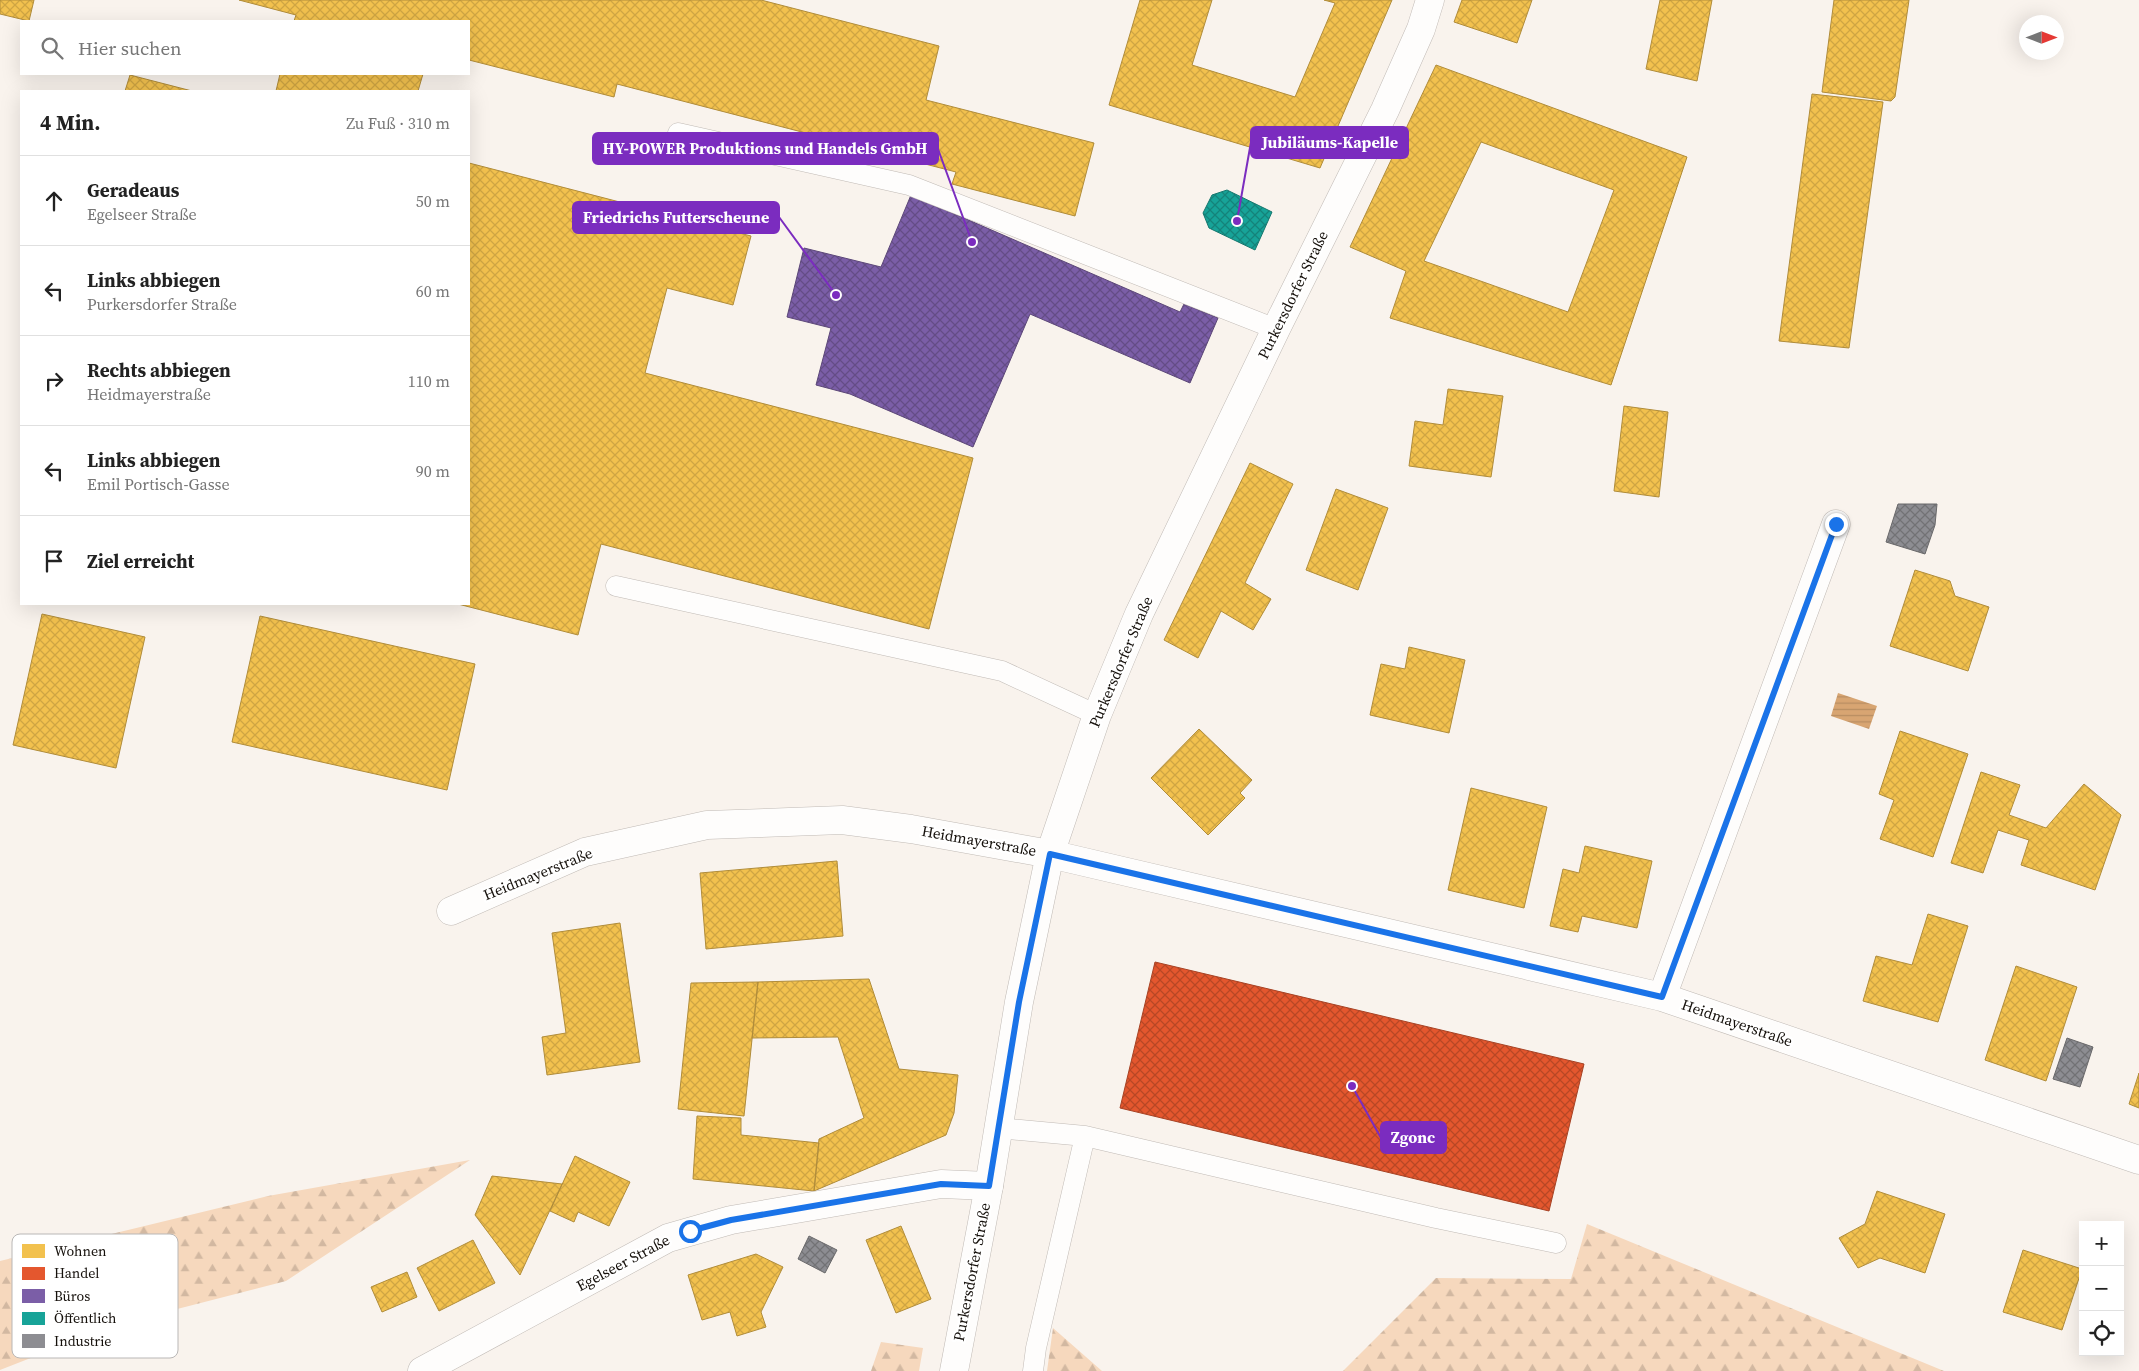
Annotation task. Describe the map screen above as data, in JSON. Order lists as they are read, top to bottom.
{
  "streets": {
    "street": ["Purkersdorfer Straße", "Heidmayerstraße", "Egelseer Straße"]
  },
  "crossings": [
    ["Purkersdorfer Straße", "Heidmayerstraße"],
    ["Purkersdorfer Straße", "Egelseer Straße"]
  ],
  "places": [
    "Jubiläums-Kapelle",
    "HY-POWER Produktions und Handels GmbH",
    "Friedrichs Futterscheune",
    "Zgonc"
  ],
  "legend": [
    "Wohnen",
    "Handel",
    "Büros",
    "Öffentlich",
    "Industrie"
  ],
  "north": "right",
  "page": {
    "search": "Hier suchen",
    "heading": ["4 Min.", "Zu Fuß · 310 m"],
    "list": [
      ["Geradeaus", "Egelseer Straße", "50 m"],
      ["Links abbiegen", "Purkersdorfer Straße", "60 m"],
      ["Rechts abbiegen", "Heidmayerstraße", "110 m"],
      ["Links abbiegen", "Emil Portisch-Gasse", "90 m"],
      "Ziel erreicht"
    ],
    "map_buttons": ["+", "−"]
  }
}
